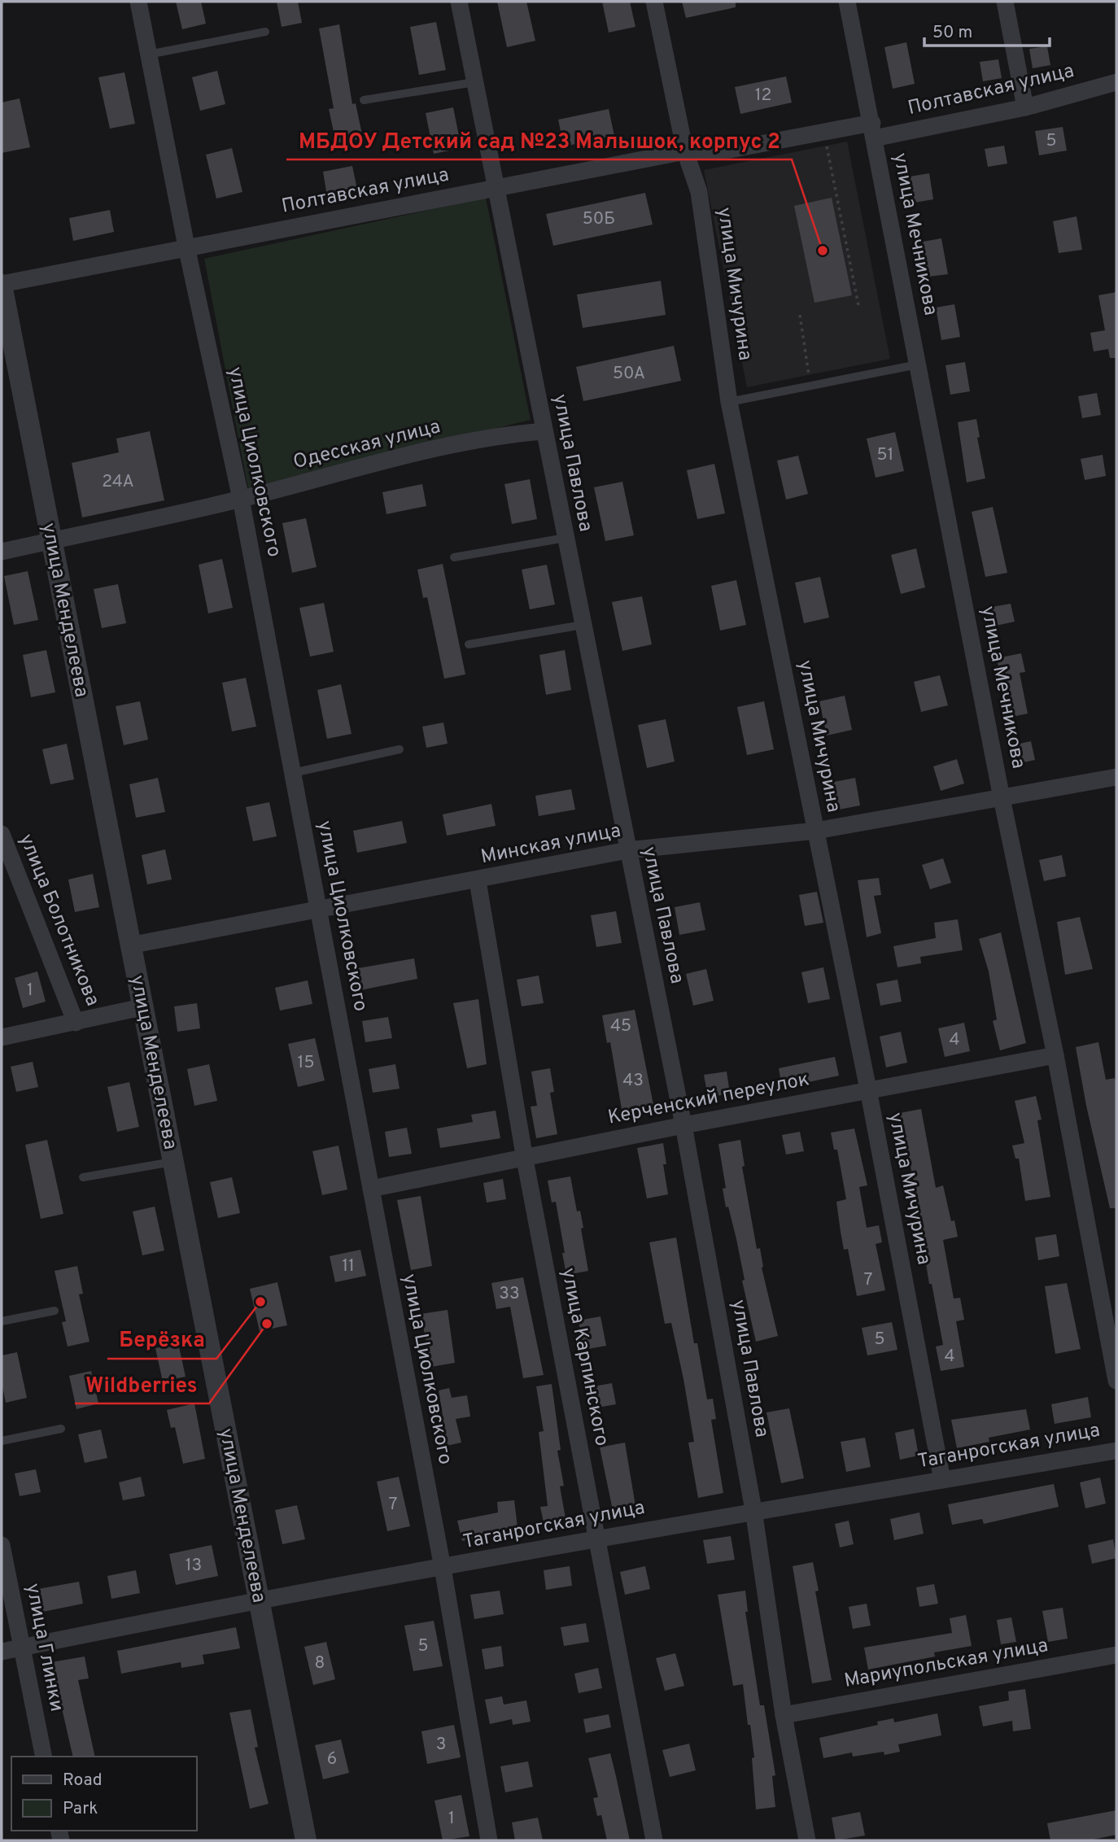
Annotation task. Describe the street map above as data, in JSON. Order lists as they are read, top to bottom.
{
  "streets": {
    "street": [
      "Полтавская улица",
      "улица Мечникова",
      "улица Мичурина",
      "Одесская улица",
      "улица Циолковского",
      "улица Павлова",
      "улица Менделеева",
      "Минская улица",
      "улица Болотникова",
      "Керченский переулок",
      "улица Карпинского",
      "Таганрогская улица",
      "улица Глинки",
      "Мариупольская улица"
    ]
  },
  "crossings": [
    ["Полтавская улица", "улица Мечникова"],
    ["Полтавская улица", "улица Мичурина"],
    ["Полтавская улица", "улица Циолковского"],
    ["Полтавская улица", "улица Павлова"],
    ["Полтавская улица", "улица Менделеева"],
    ["улица Мечникова", "Минская улица"],
    ["улица Мечникова", "Керченский переулок"],
    ["улица Мичурина", "Минская улица"],
    ["улица Мичурина", "Керченский переулок"],
    ["улица Мичурина", "Таганрогская улица"],
    ["Одесская улица", "улица Циолковского"],
    ["Одесская улица", "улица Павлова"],
    ["Одесская улица", "улица Менделеева"],
    ["улица Циолковского", "Минская улица"],
    ["улица Циолковского", "Керченский переулок"],
    ["улица Циолковского", "Таганрогская улица"],
    ["улица Павлова", "Минская улица"],
    ["улица Павлова", "Керченский переулок"],
    ["улица Павлова", "Таганрогская улица"],
    ["улица Павлова", "Мариупольская улица"],
    ["улица Менделеева", "Минская улица"],
    ["улица Менделеева", "Таганрогская улица"],
    ["Минская улица", "улица Карпинского"],
    ["Керченский переулок", "улица Карпинского"],
    ["улица Карпинского", "Таганрогская улица"],
    ["Таганрогская улица", "улица Глинки"]
  ],
  "places": ["МБДОУ Детский сад №23 Малышок, корпус 2", "Берёзка", "Wildberries"],
  "house_numbers": [
    "12",
    "5",
    "50Б",
    "50А",
    "51",
    "24А",
    "1",
    "45",
    "4",
    "15",
    "43",
    "11",
    "7",
    "33",
    "5",
    "4",
    "7",
    "13",
    "5",
    "8",
    "3",
    "6",
    "1"
  ],
  "legend": ["Road", "Park"],
  "scale_bar": "50 m"
}
